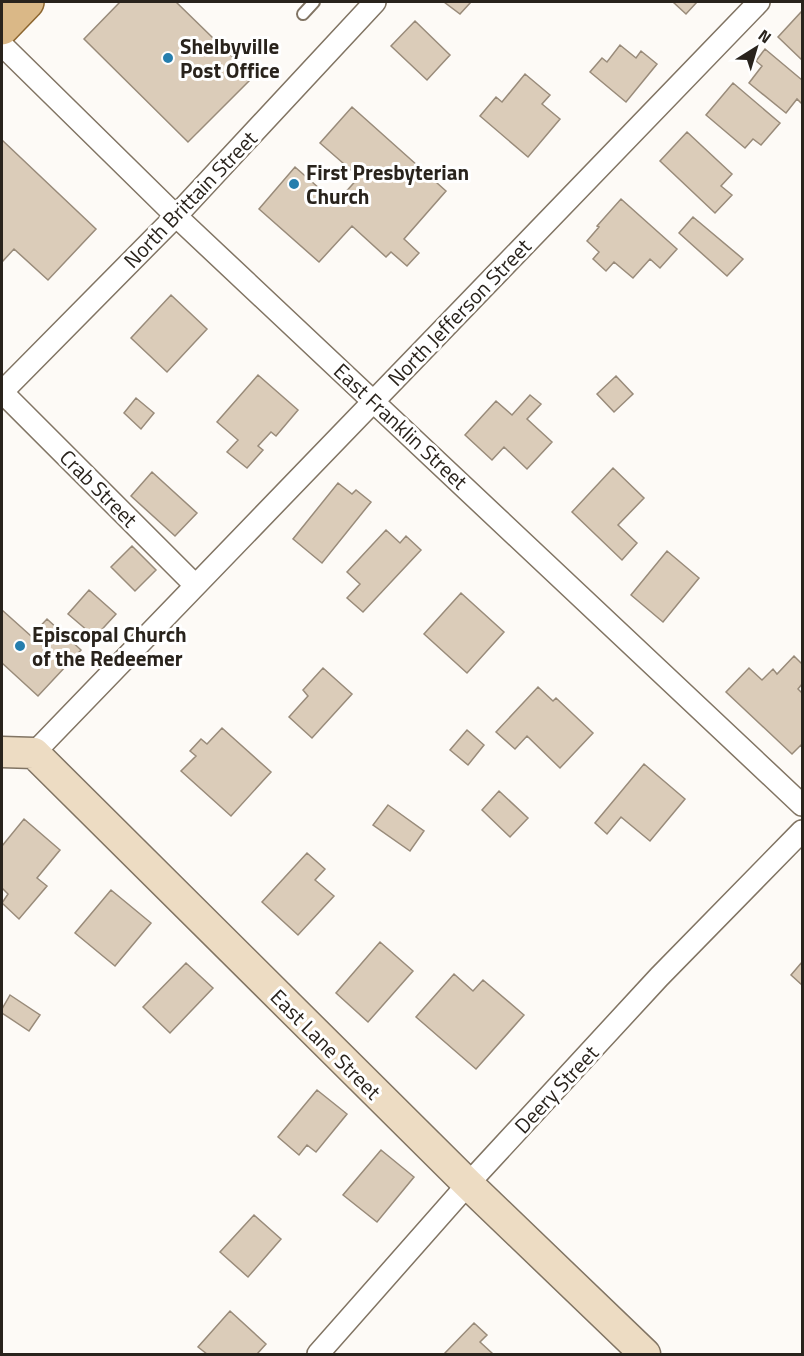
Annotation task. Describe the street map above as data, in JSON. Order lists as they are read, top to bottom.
{
  "streets": {
    "street": [
      "North Brittain Street",
      "North Jefferson Street",
      "East Franklin Street",
      "Crab Street",
      "East Lane Street",
      "Deery Street"
    ]
  },
  "crossings": [
    ["North Brittain Street", "East Franklin Street"],
    ["North Brittain Street", "Crab Street"],
    ["North Jefferson Street", "East Franklin Street"],
    ["North Jefferson Street", "Crab Street"],
    ["North Jefferson Street", "East Lane Street"],
    ["East Lane Street", "Deery Street"]
  ],
  "places": ["Shelbyville Post Office", "First Presbyterian Church", "Episcopal Church of the Redeemer"],
  "north": "top right"
}
